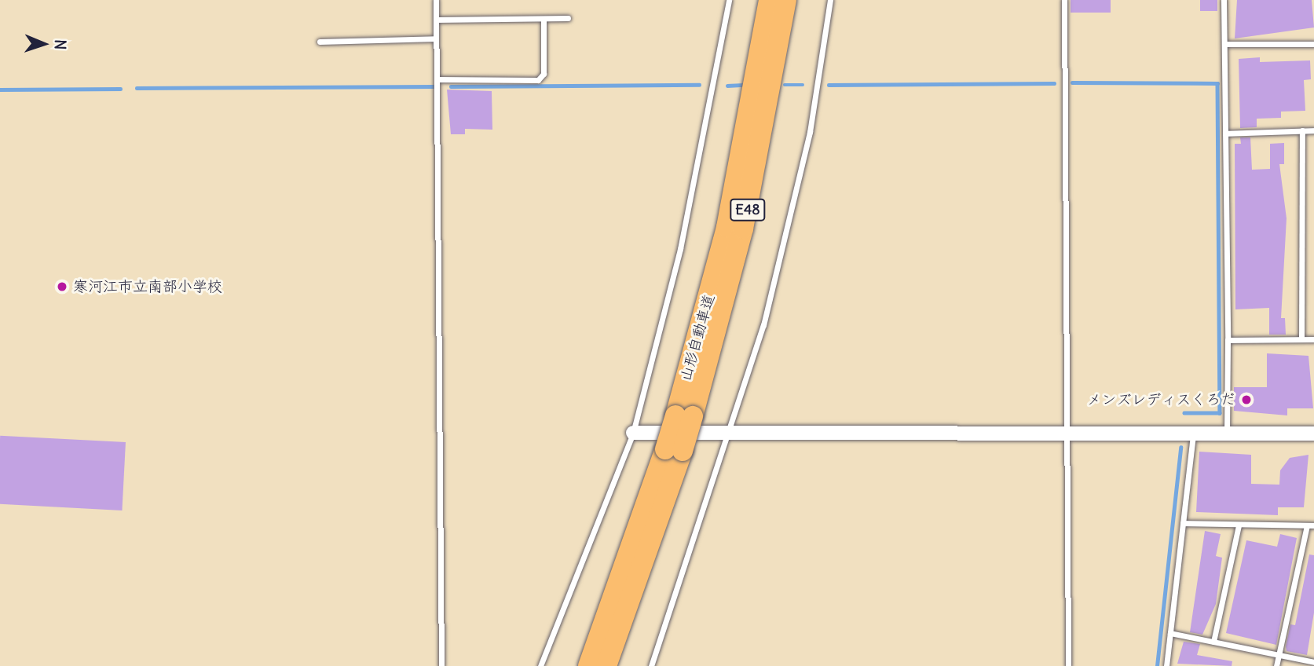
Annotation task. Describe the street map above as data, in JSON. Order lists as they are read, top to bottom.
{
  "streets": {
    "highway": ["E48", "山形自動車道"]
  },
  "places": ["寒河江市立南部小学校", "メンズレディスくろだ"],
  "north": "right"
}
